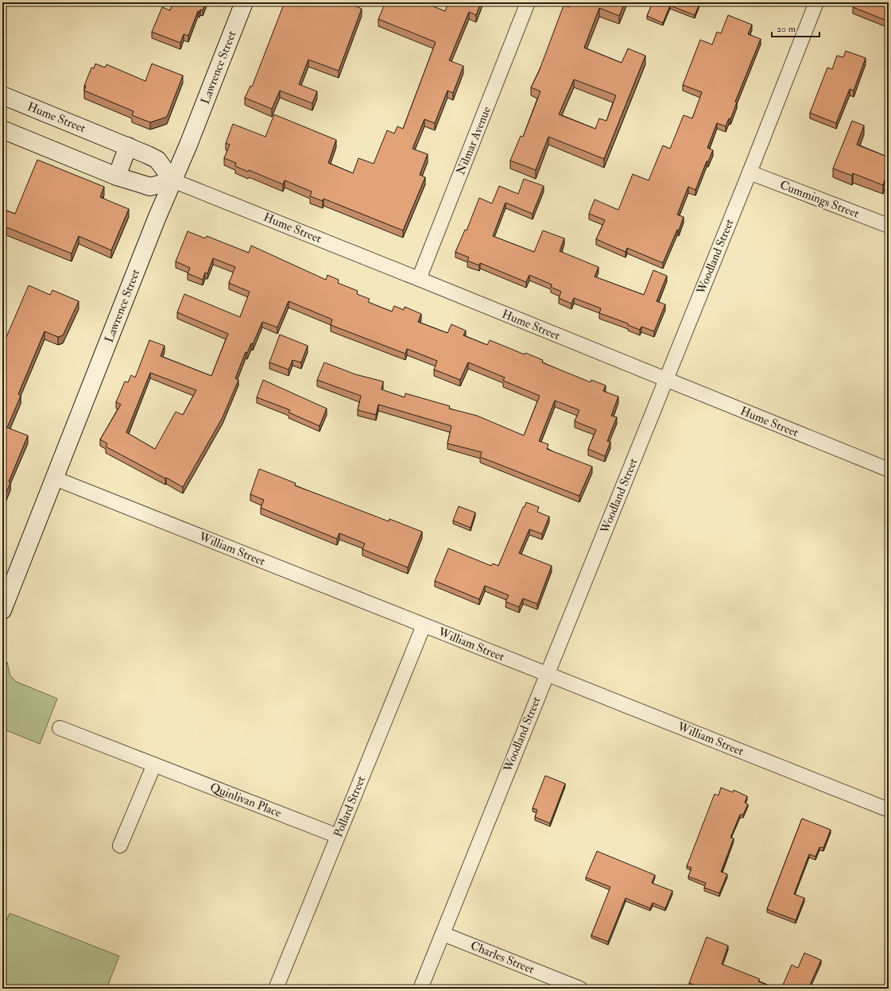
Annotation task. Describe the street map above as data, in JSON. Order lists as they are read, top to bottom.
{
  "streets": {
    "main road": ["Lawrence Street", "Hume Street"],
    "street": [
      "Nilmar Avenue",
      "Cummings Street",
      "Woodland Street",
      "William Street",
      "Quinlivan Place",
      "Pollard Street",
      "Charles Street"
    ]
  },
  "crossings": [
    ["Lawrence Street", "Hume Street"],
    ["Lawrence Street", "William Street"],
    ["Hume Street", "Nilmar Avenue"],
    ["Hume Street", "Woodland Street"],
    ["Cummings Street", "Woodland Street"],
    ["Woodland Street", "William Street"],
    ["Woodland Street", "Charles Street"],
    ["William Street", "Pollard Street"],
    ["Quinlivan Place", "Pollard Street"]
  ],
  "scale_bar": "20 m"
}
